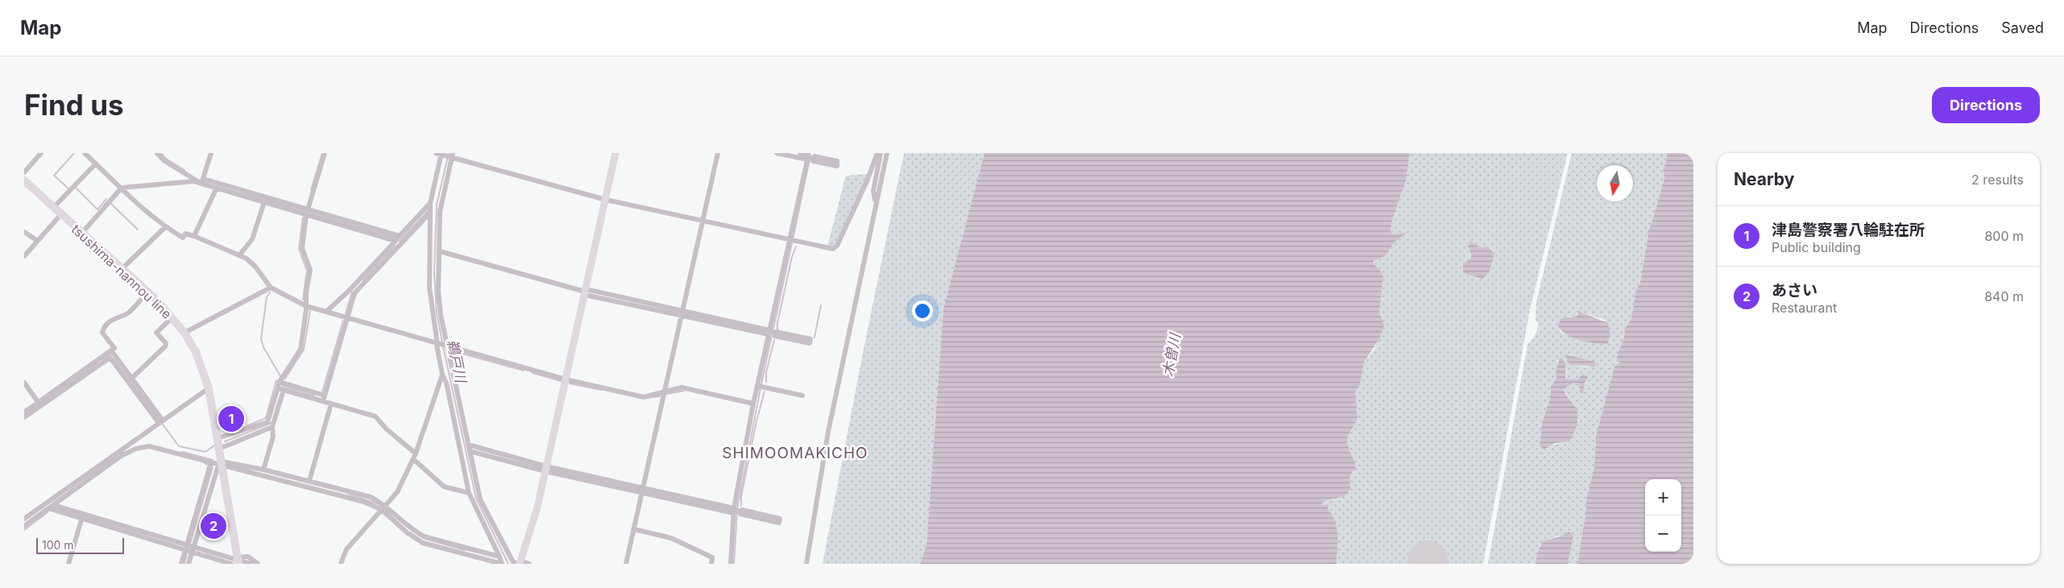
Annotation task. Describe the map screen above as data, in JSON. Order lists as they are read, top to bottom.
{
  "streets": {
    "main road": ["tsushima-nannou line"]
  },
  "districts": ["SHIMOOMAKICHO"],
  "water": ["木曽川", "鵜戸川"],
  "scale_bar": "100 m",
  "north": "bottom",
  "page": {
    "header": "Map",
    "nav": ["Map", "Directions", "Saved"],
    "buttons": "Directions",
    "title": "Find us",
    "heading": ["Nearby", "2 results"],
    "list": [
      {
        "mark": "1",
        "name": "津島警察署八輪駐在所",
        "note": "Public building",
        "value": "800 m"
      },
      {
        "mark": "2",
        "name": "あさい",
        "note": "Restaurant",
        "value": "840 m"
      }
    ],
    "pins": ["1", "2"],
    "map_buttons": ["+", "−"],
    "scale": "100 m"
  }
}
